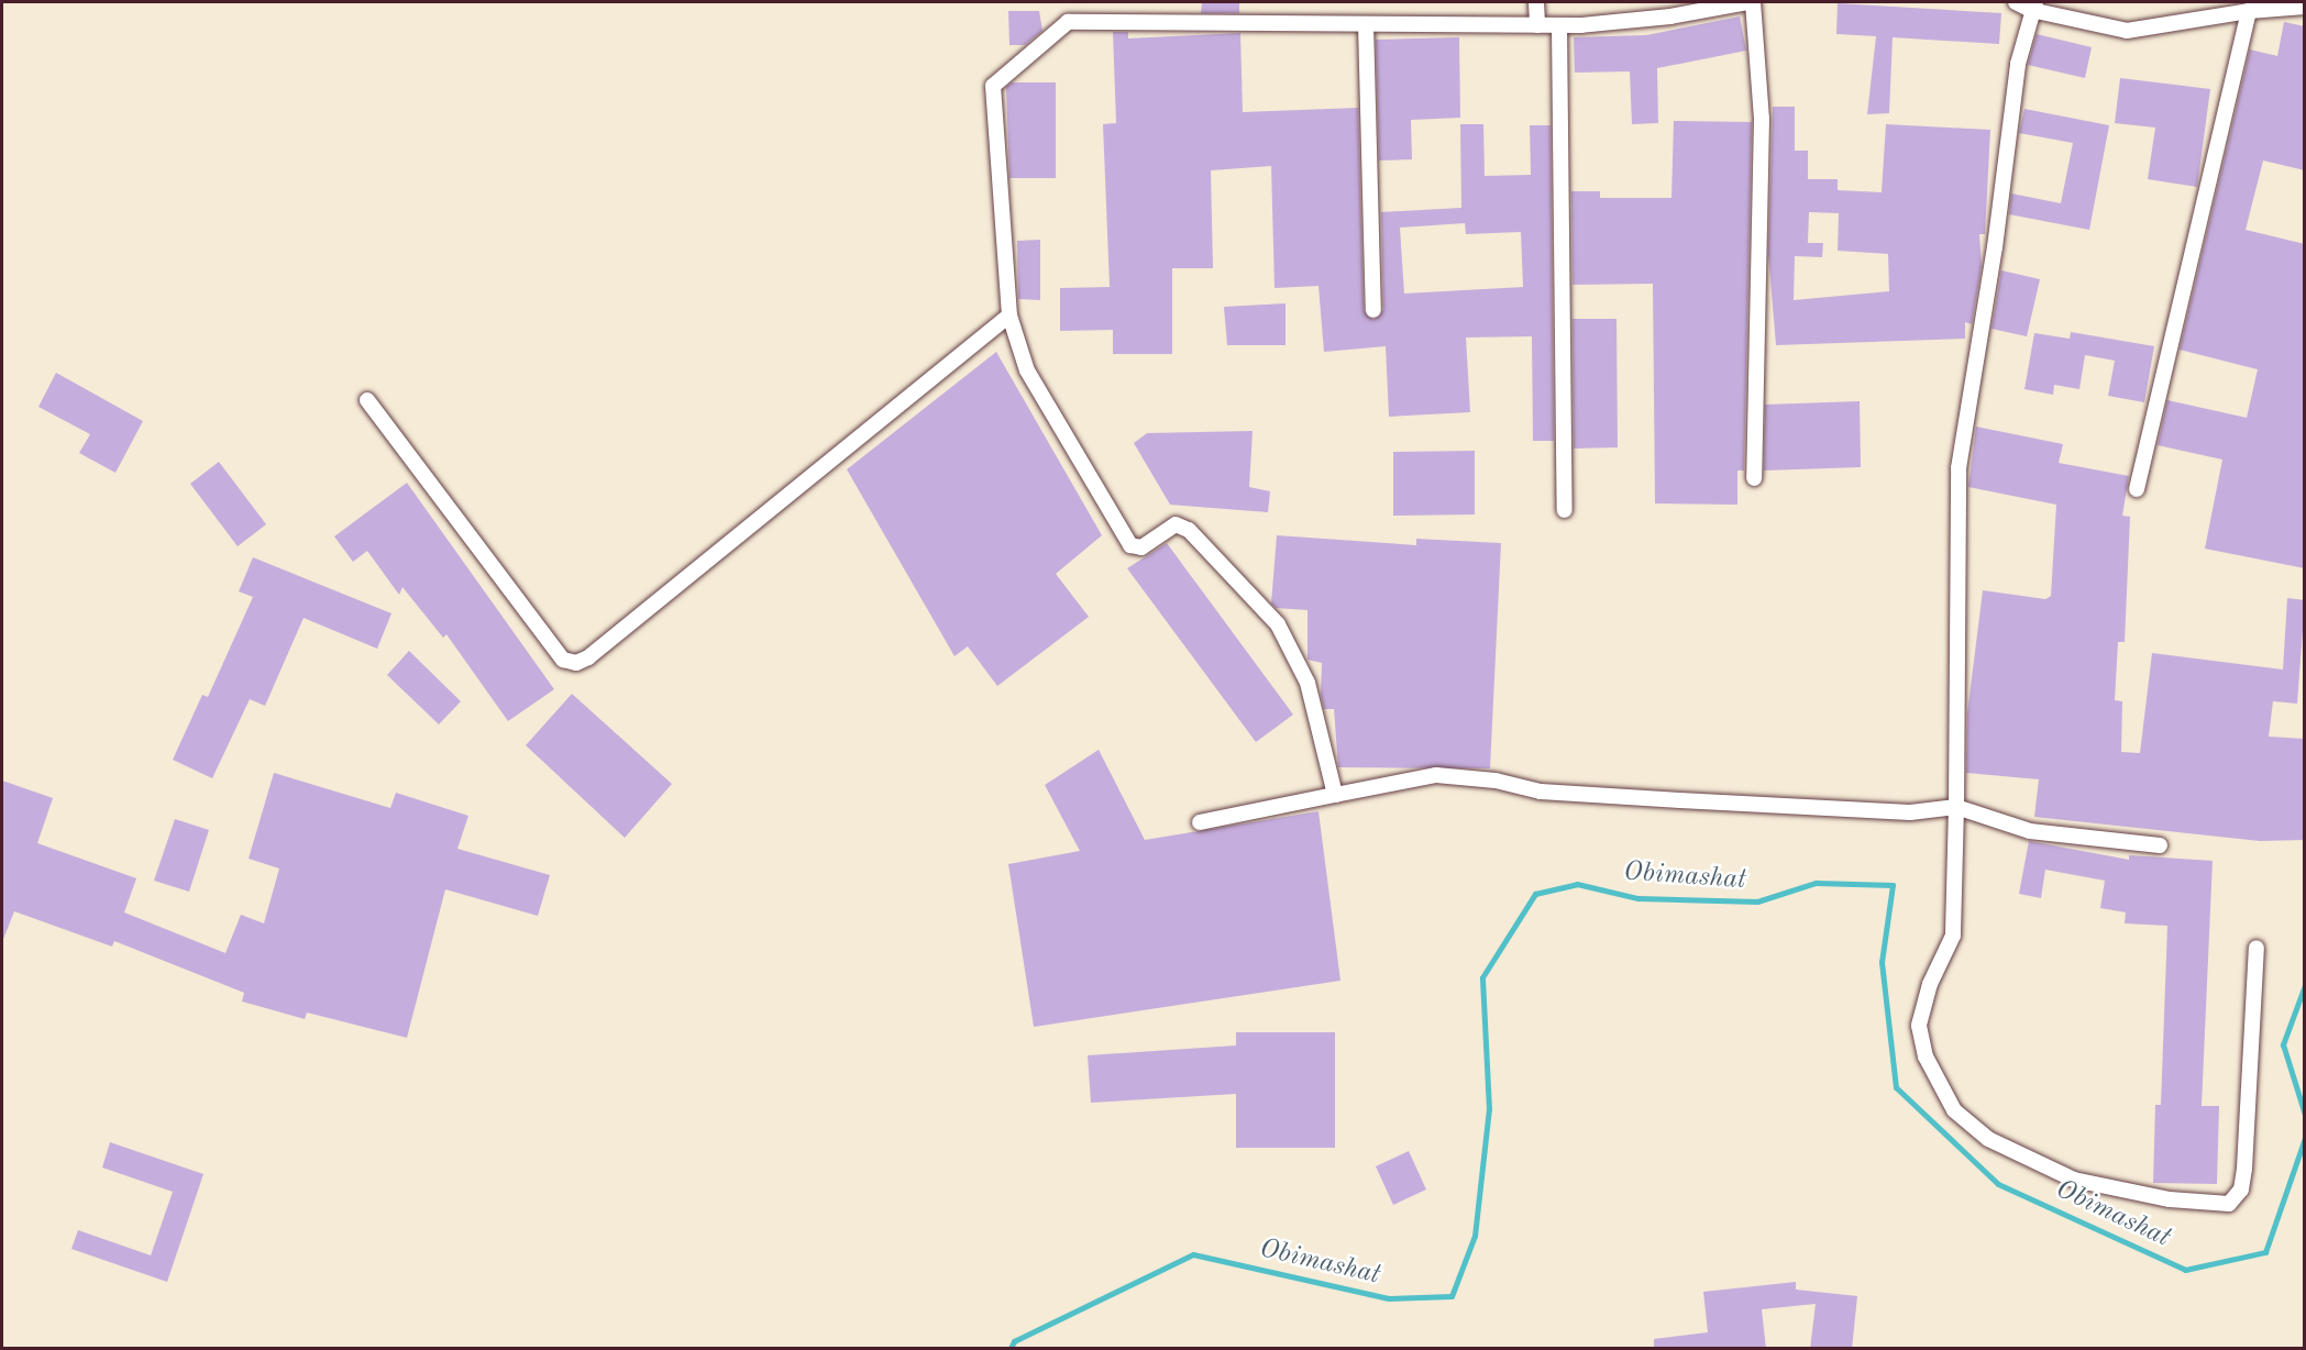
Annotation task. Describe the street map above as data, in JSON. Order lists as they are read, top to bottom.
{
  "water": ["Obimashat"]
}
